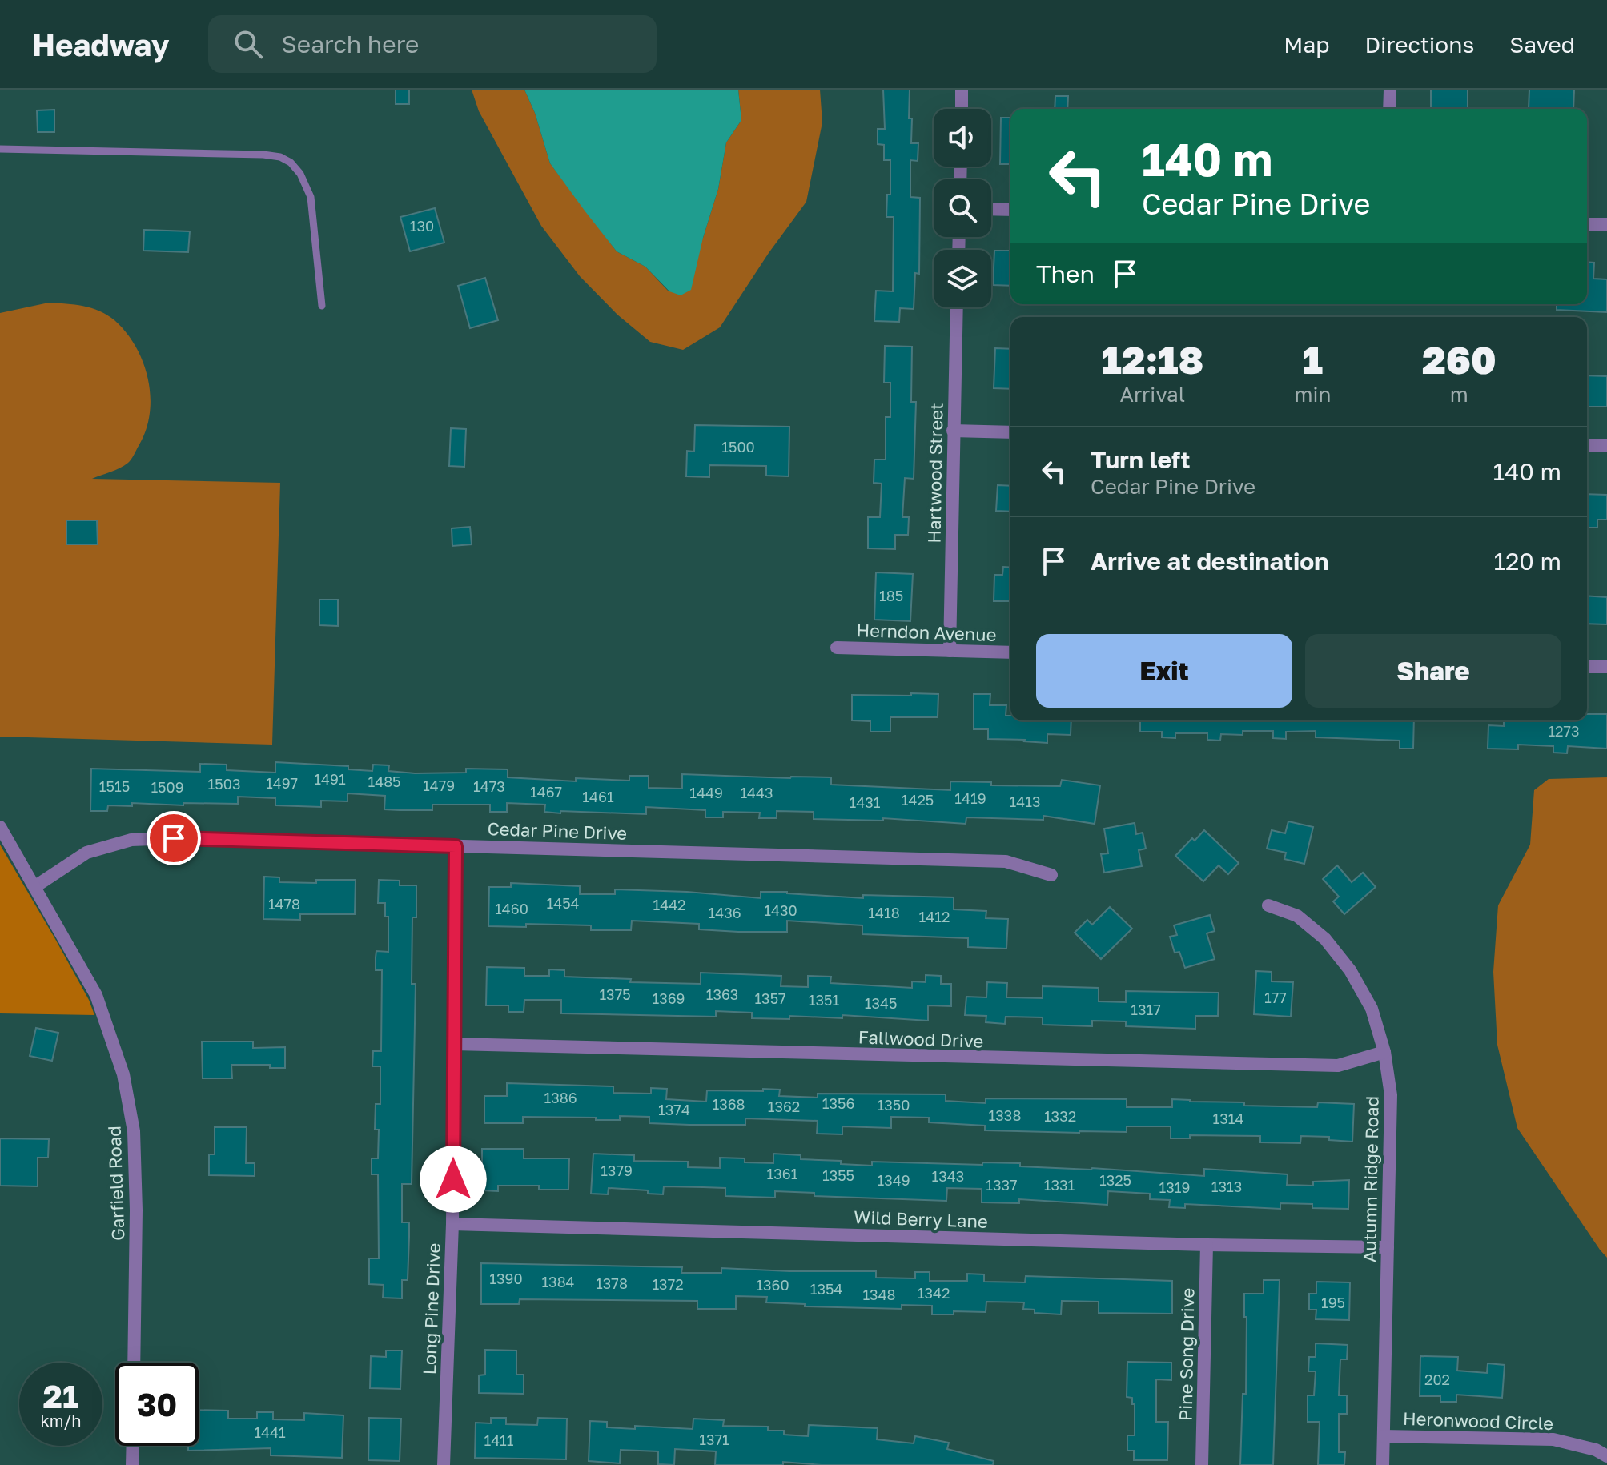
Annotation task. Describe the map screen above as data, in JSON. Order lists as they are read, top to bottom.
{
  "streets": {
    "street": [
      "Hartwood Street",
      "Herndon Avenue",
      "Cedar Pine Drive",
      "Fallwood Drive",
      "Autumn Ridge Road",
      "Garfield Road",
      "Wild Berry Lane",
      "Long Pine Drive",
      "Pine Song Drive",
      "Heronwood Circle"
    ]
  },
  "crossings": [
    ["Hartwood Street", "Herndon Avenue"],
    ["Cedar Pine Drive", "Garfield Road"],
    ["Cedar Pine Drive", "Long Pine Drive"],
    ["Fallwood Drive", "Autumn Ridge Road"],
    ["Fallwood Drive", "Long Pine Drive"],
    ["Autumn Ridge Road", "Wild Berry Lane"],
    ["Autumn Ridge Road", "Heronwood Circle"],
    ["Wild Berry Lane", "Long Pine Drive"],
    ["Wild Berry Lane", "Pine Song Drive"]
  ],
  "house_numbers": [
    "130",
    "1500",
    "185",
    "1273",
    "1491",
    "1485",
    "1497",
    "1503",
    "1479",
    "1515",
    "1473",
    "1509",
    "1467",
    "1449",
    "1443",
    "1461",
    "1419",
    "1425",
    "1413",
    "1431",
    "1454",
    "1478",
    "1442",
    "1460",
    "1430",
    "1436",
    "1418",
    "1412",
    "1375",
    "1363",
    "177",
    "1369",
    "1357",
    "1351",
    "1345",
    "1317",
    "1386",
    "1356",
    "1368",
    "1350",
    "1362",
    "1374",
    "1338",
    "1332",
    "1314",
    "1379",
    "1361",
    "1355",
    "1343",
    "1349",
    "1325",
    "1337",
    "1331",
    "1313",
    "1319",
    "1390",
    "1384",
    "1378",
    "1372",
    "1360",
    "1354",
    "1342",
    "1348",
    "195",
    "202",
    "1441",
    "1371",
    "1411"
  ],
  "page": {
    "header": "Headway",
    "search": "Search here",
    "nav": ["Map", "Directions", "Saved"],
    "turn": ["140 m", "Cedar Pine Drive"],
    "then": "Then",
    "eta": [
      "12:18",
      "Arrival",
      "1",
      "min",
      "260",
      "m"
    ],
    "list": [
      {
        "name": "Turn left",
        "note": "Cedar Pine Drive",
        "value": "140 m"
      },
      {
        "name": "Arrive at destination",
        "value": "120 m"
      }
    ],
    "buttons": ["Exit", "Share"],
    "speed": "21 km/h",
    "limit": "30"
  }
}
